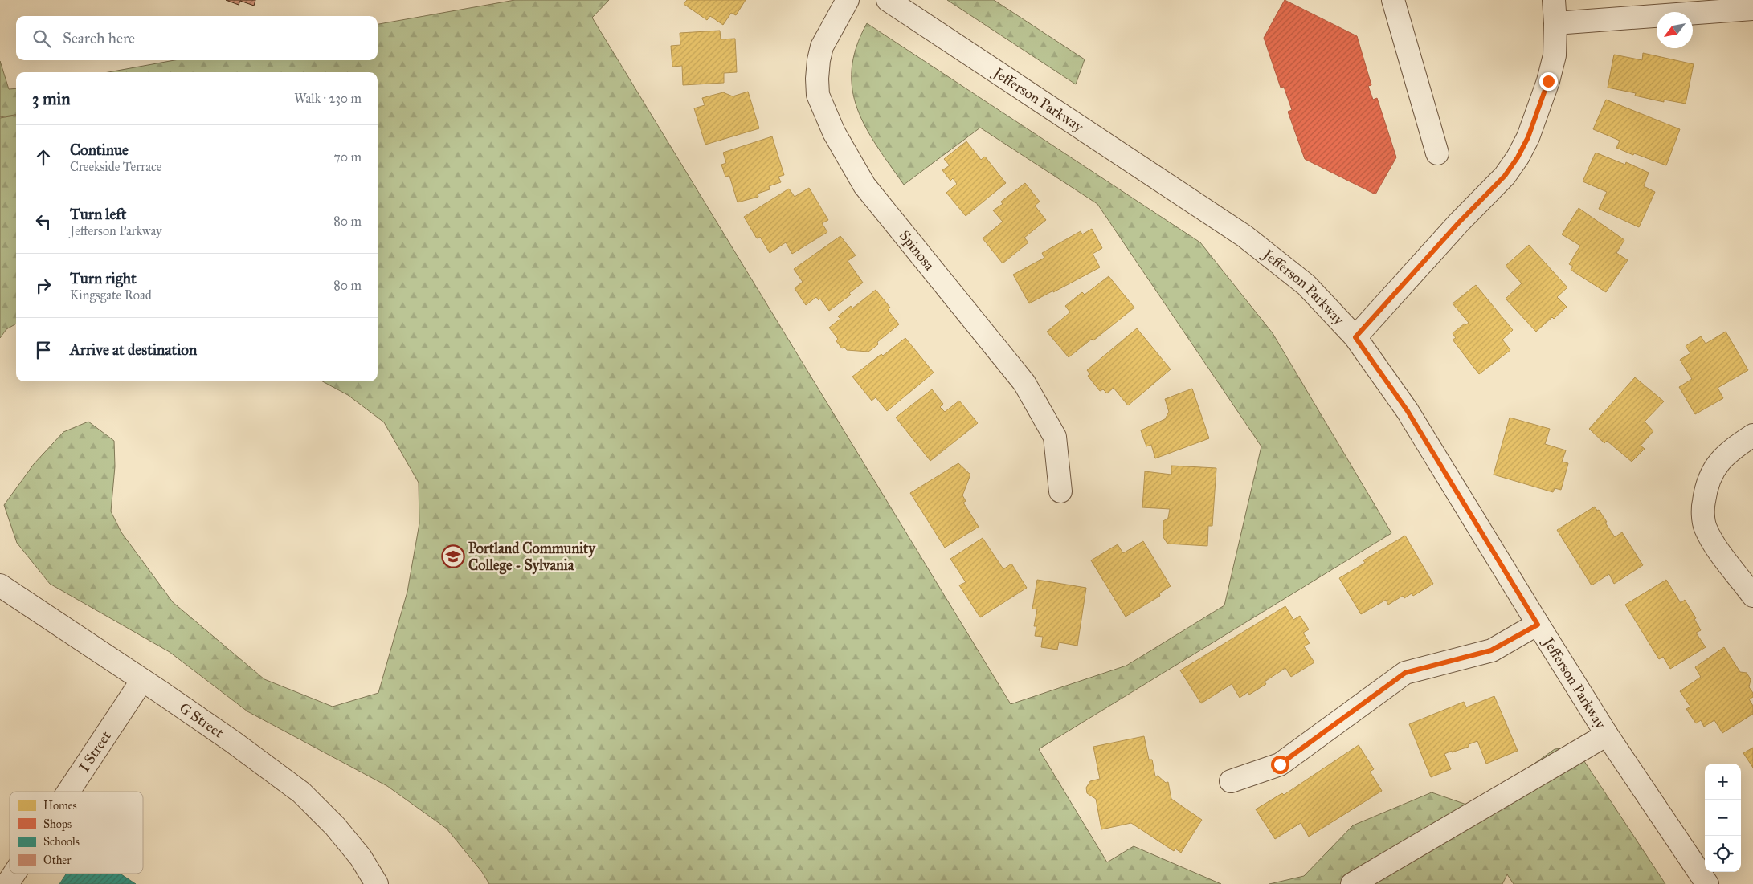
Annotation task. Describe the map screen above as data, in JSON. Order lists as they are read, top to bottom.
{
  "streets": {
    "street": [
      "Jefferson Parkway",
      "Spinosa",
      "G Street",
      "I Street"
    ]
  },
  "crossings": [
    ["G Street", "I Street"]
  ],
  "places": {
    "school or university": ["Portland Community College - Sylvania"]
  },
  "legend": [
    "Homes",
    "Shops",
    "Schools",
    "Other"
  ],
  "north": "bottom left",
  "page": {
    "search": "Search here",
    "heading": ["3 min", "Walk · 230 m"],
    "list": [
      ["Continue", "Creekside Terrace", "70 m"],
      ["Turn left", "Jefferson Parkway", "80 m"],
      ["Turn right", "Kingsgate Road", "80 m"],
      "Arrive at destination"
    ],
    "map_buttons": ["+", "−"]
  }
}
